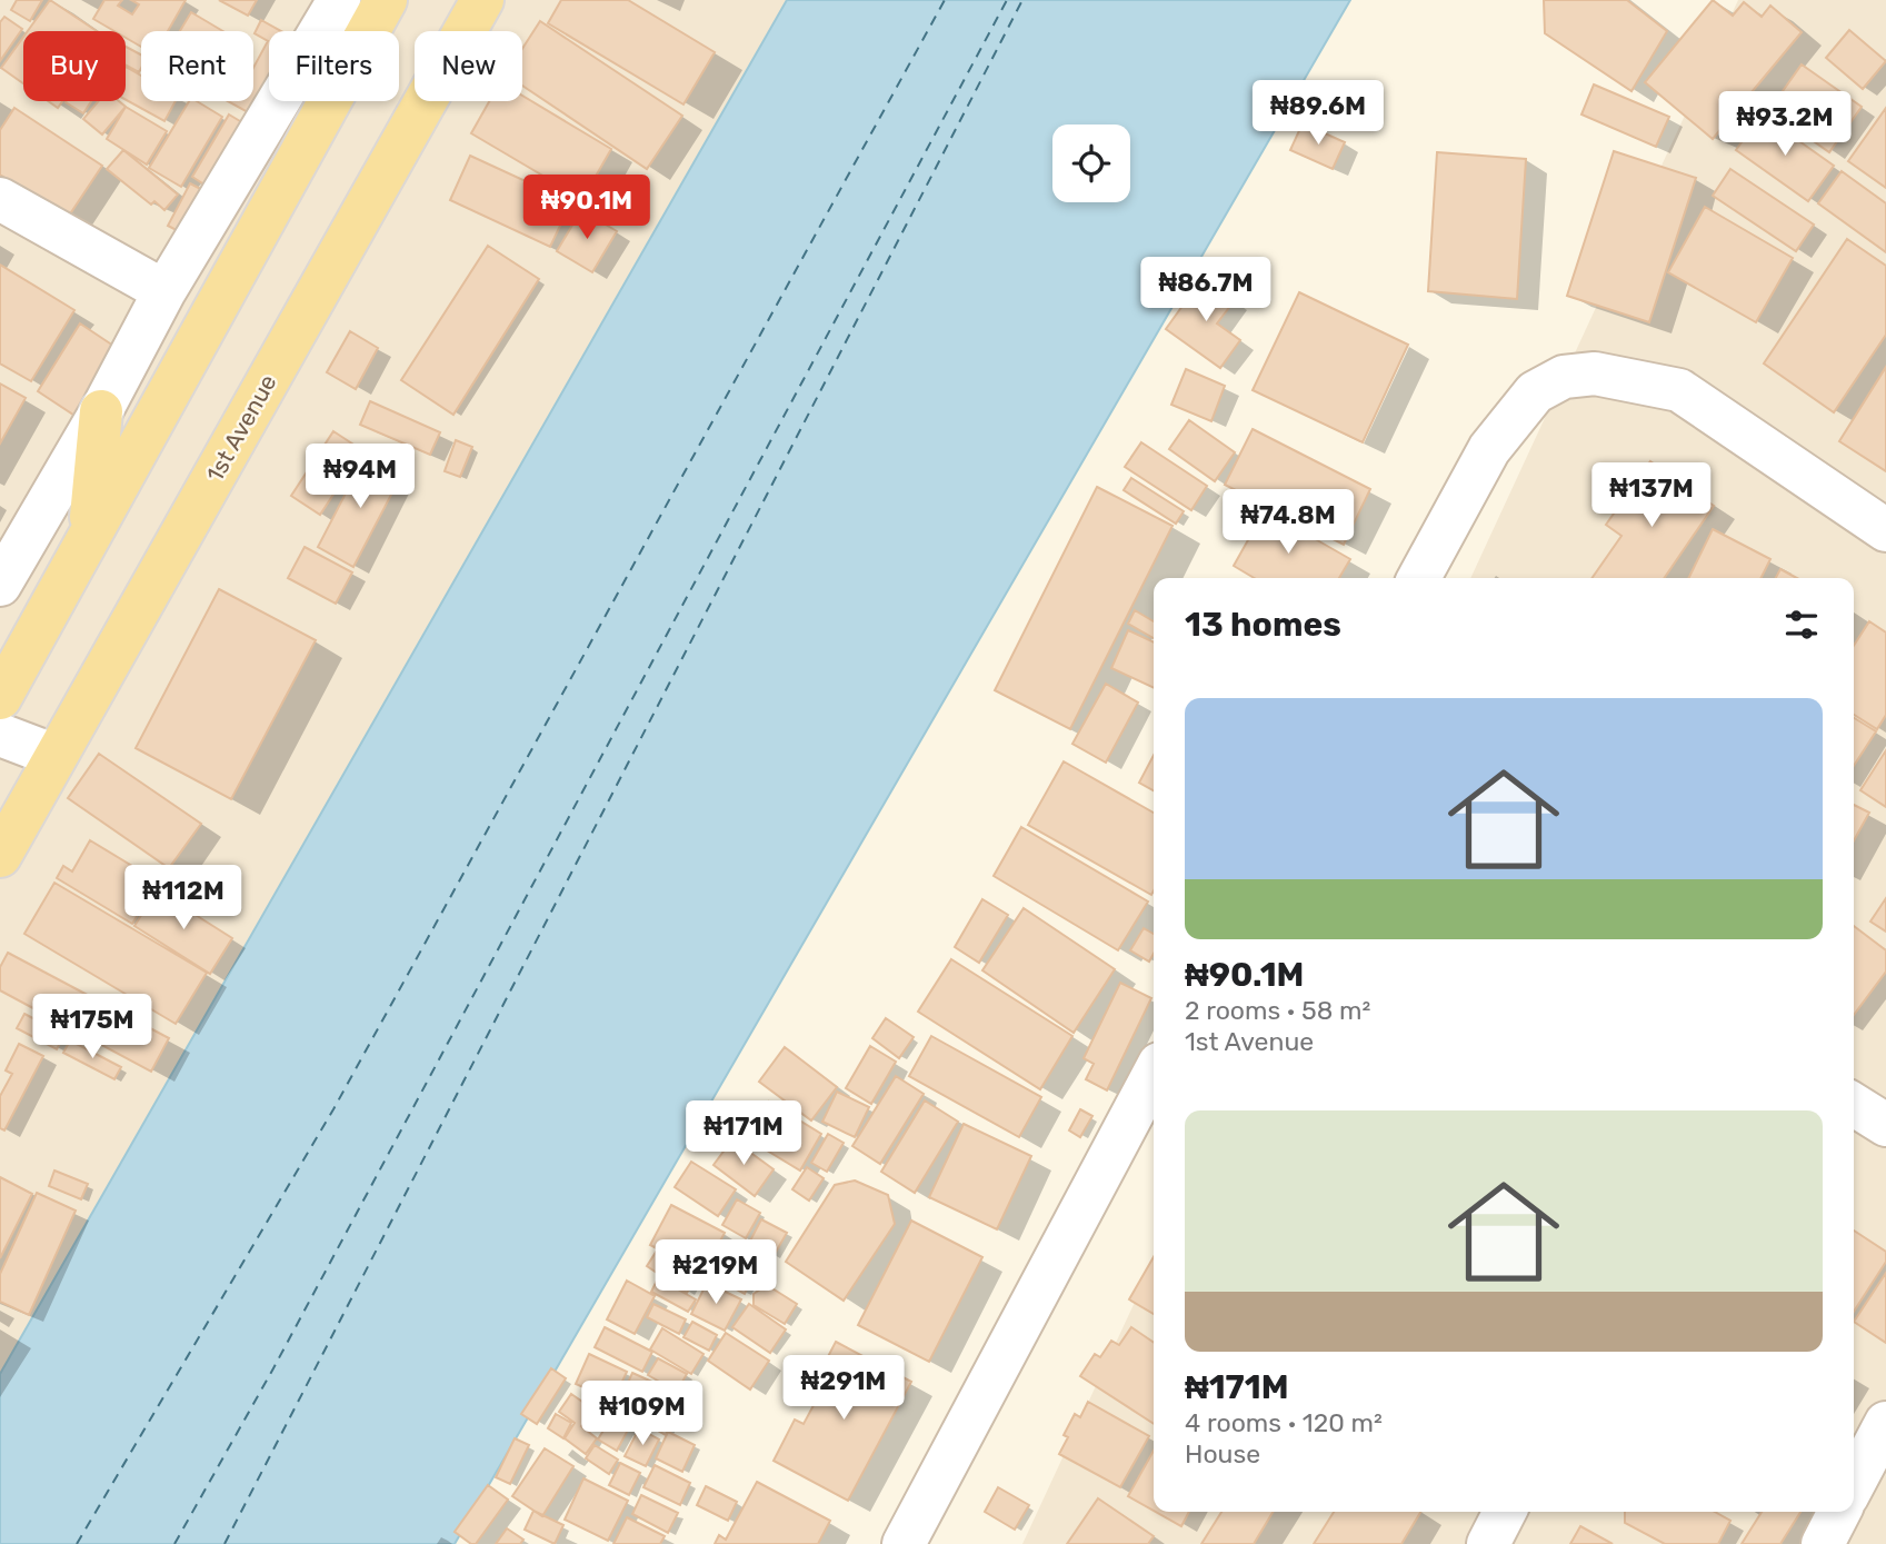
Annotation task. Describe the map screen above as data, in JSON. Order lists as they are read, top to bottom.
{
  "streets": {
    "main road": ["1st Avenue"]
  },
  "page": {
    "chip": [
      "Buy",
      "Rent",
      "Filters",
      "New"
    ],
    "price": [
      "₦89.6M",
      "₦93.2M",
      "₦90.1M",
      "₦86.7M",
      "₦94M",
      "₦137M",
      "₦74.8M",
      "₦112M",
      "₦175M",
      "₦171M",
      "₦219M",
      "₦291M",
      "₦109M"
    ],
    "heading": "13 homes",
    "list": [
      {
        "name": "₦90.1M",
        "note": "2 rooms · 58 m² · 1st Avenue"
      },
      {
        "name": "₦171M",
        "note": "4 rooms · 120 m² · House"
      }
    ]
  }
}
